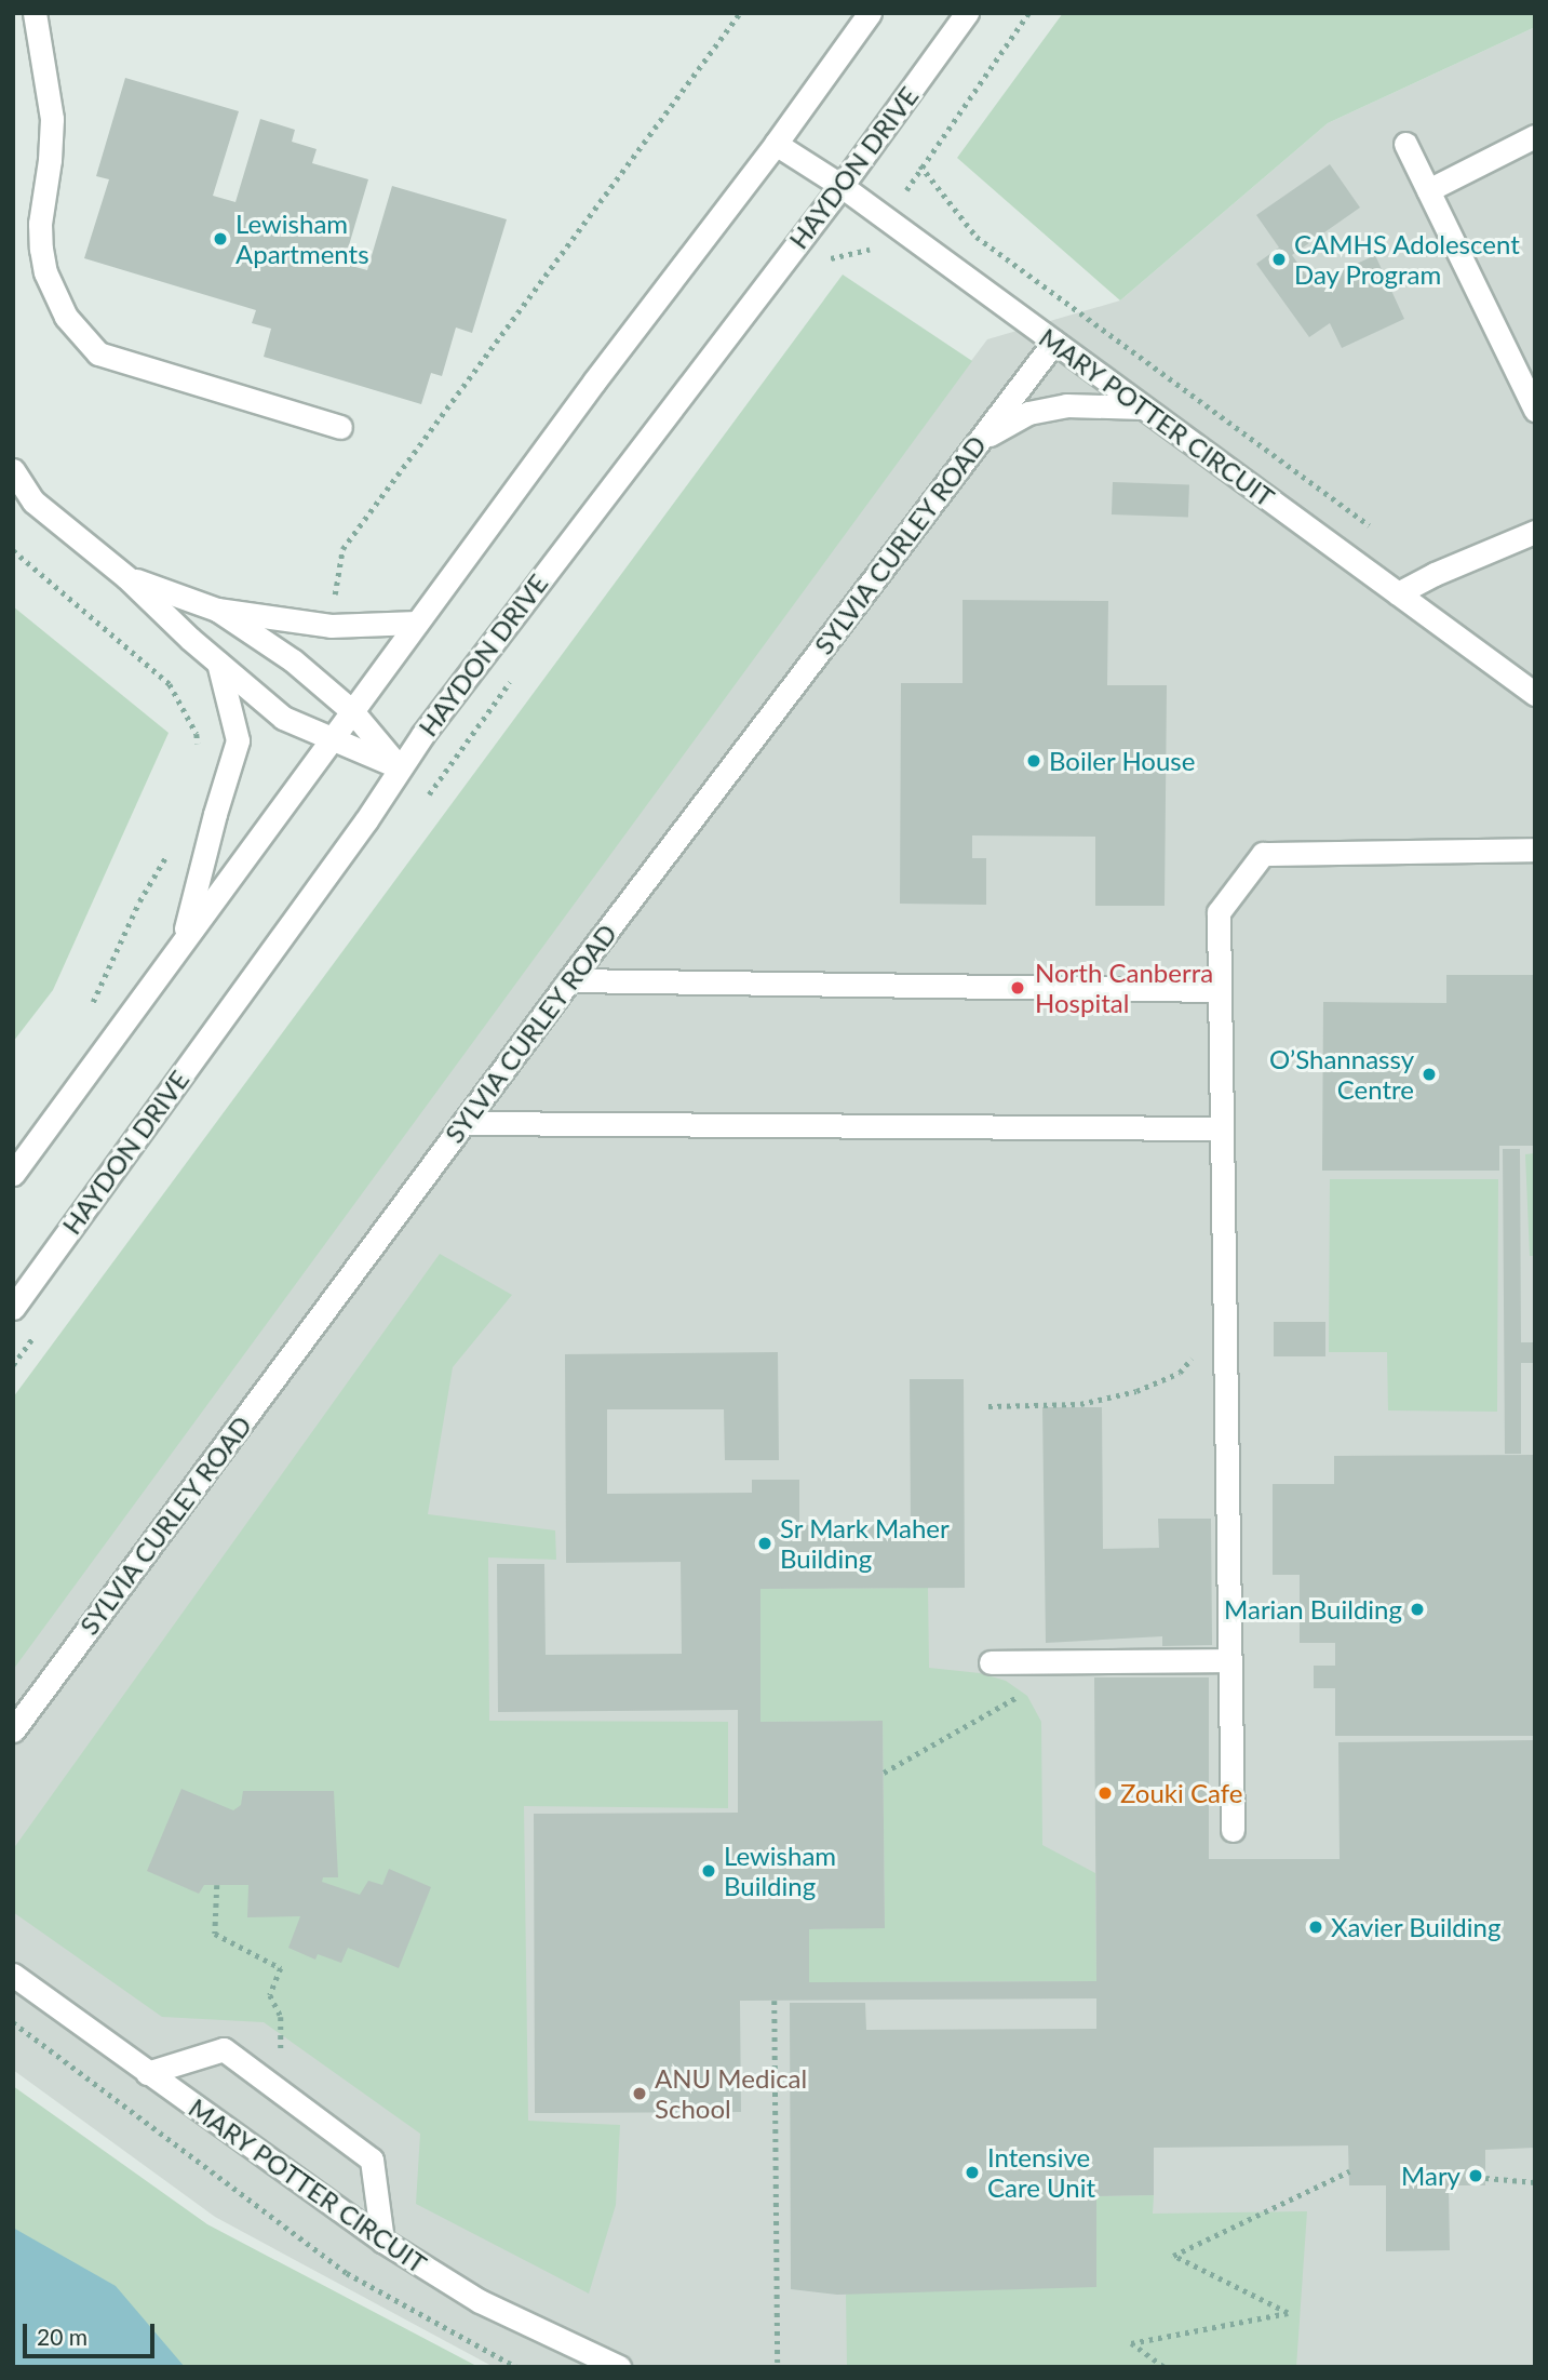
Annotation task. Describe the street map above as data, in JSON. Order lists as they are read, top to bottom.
{
  "streets": {
    "street": ["HAYDON DRIVE", "MARY POTTER CIRCUIT", "SYLVIA CURLEY ROAD"]
  },
  "crossings": [
    ["HAYDON DRIVE", "MARY POTTER CIRCUIT"],
    ["MARY POTTER CIRCUIT", "SYLVIA CURLEY ROAD"]
  ],
  "places": [
    "Lewisham Apartments",
    "CAMHS Adolescent Day Program",
    "Boiler House",
    "North Canberra Hospital",
    "O’Shannassy Centre",
    "Sr Mark Maher Building",
    "Marian Building",
    "Zouki Cafe",
    "Lewisham Building",
    "Xavier Building",
    "ANU Medical School",
    "Intensive Care Unit",
    "Mary"
  ],
  "scale_bar": "20 m"
}
